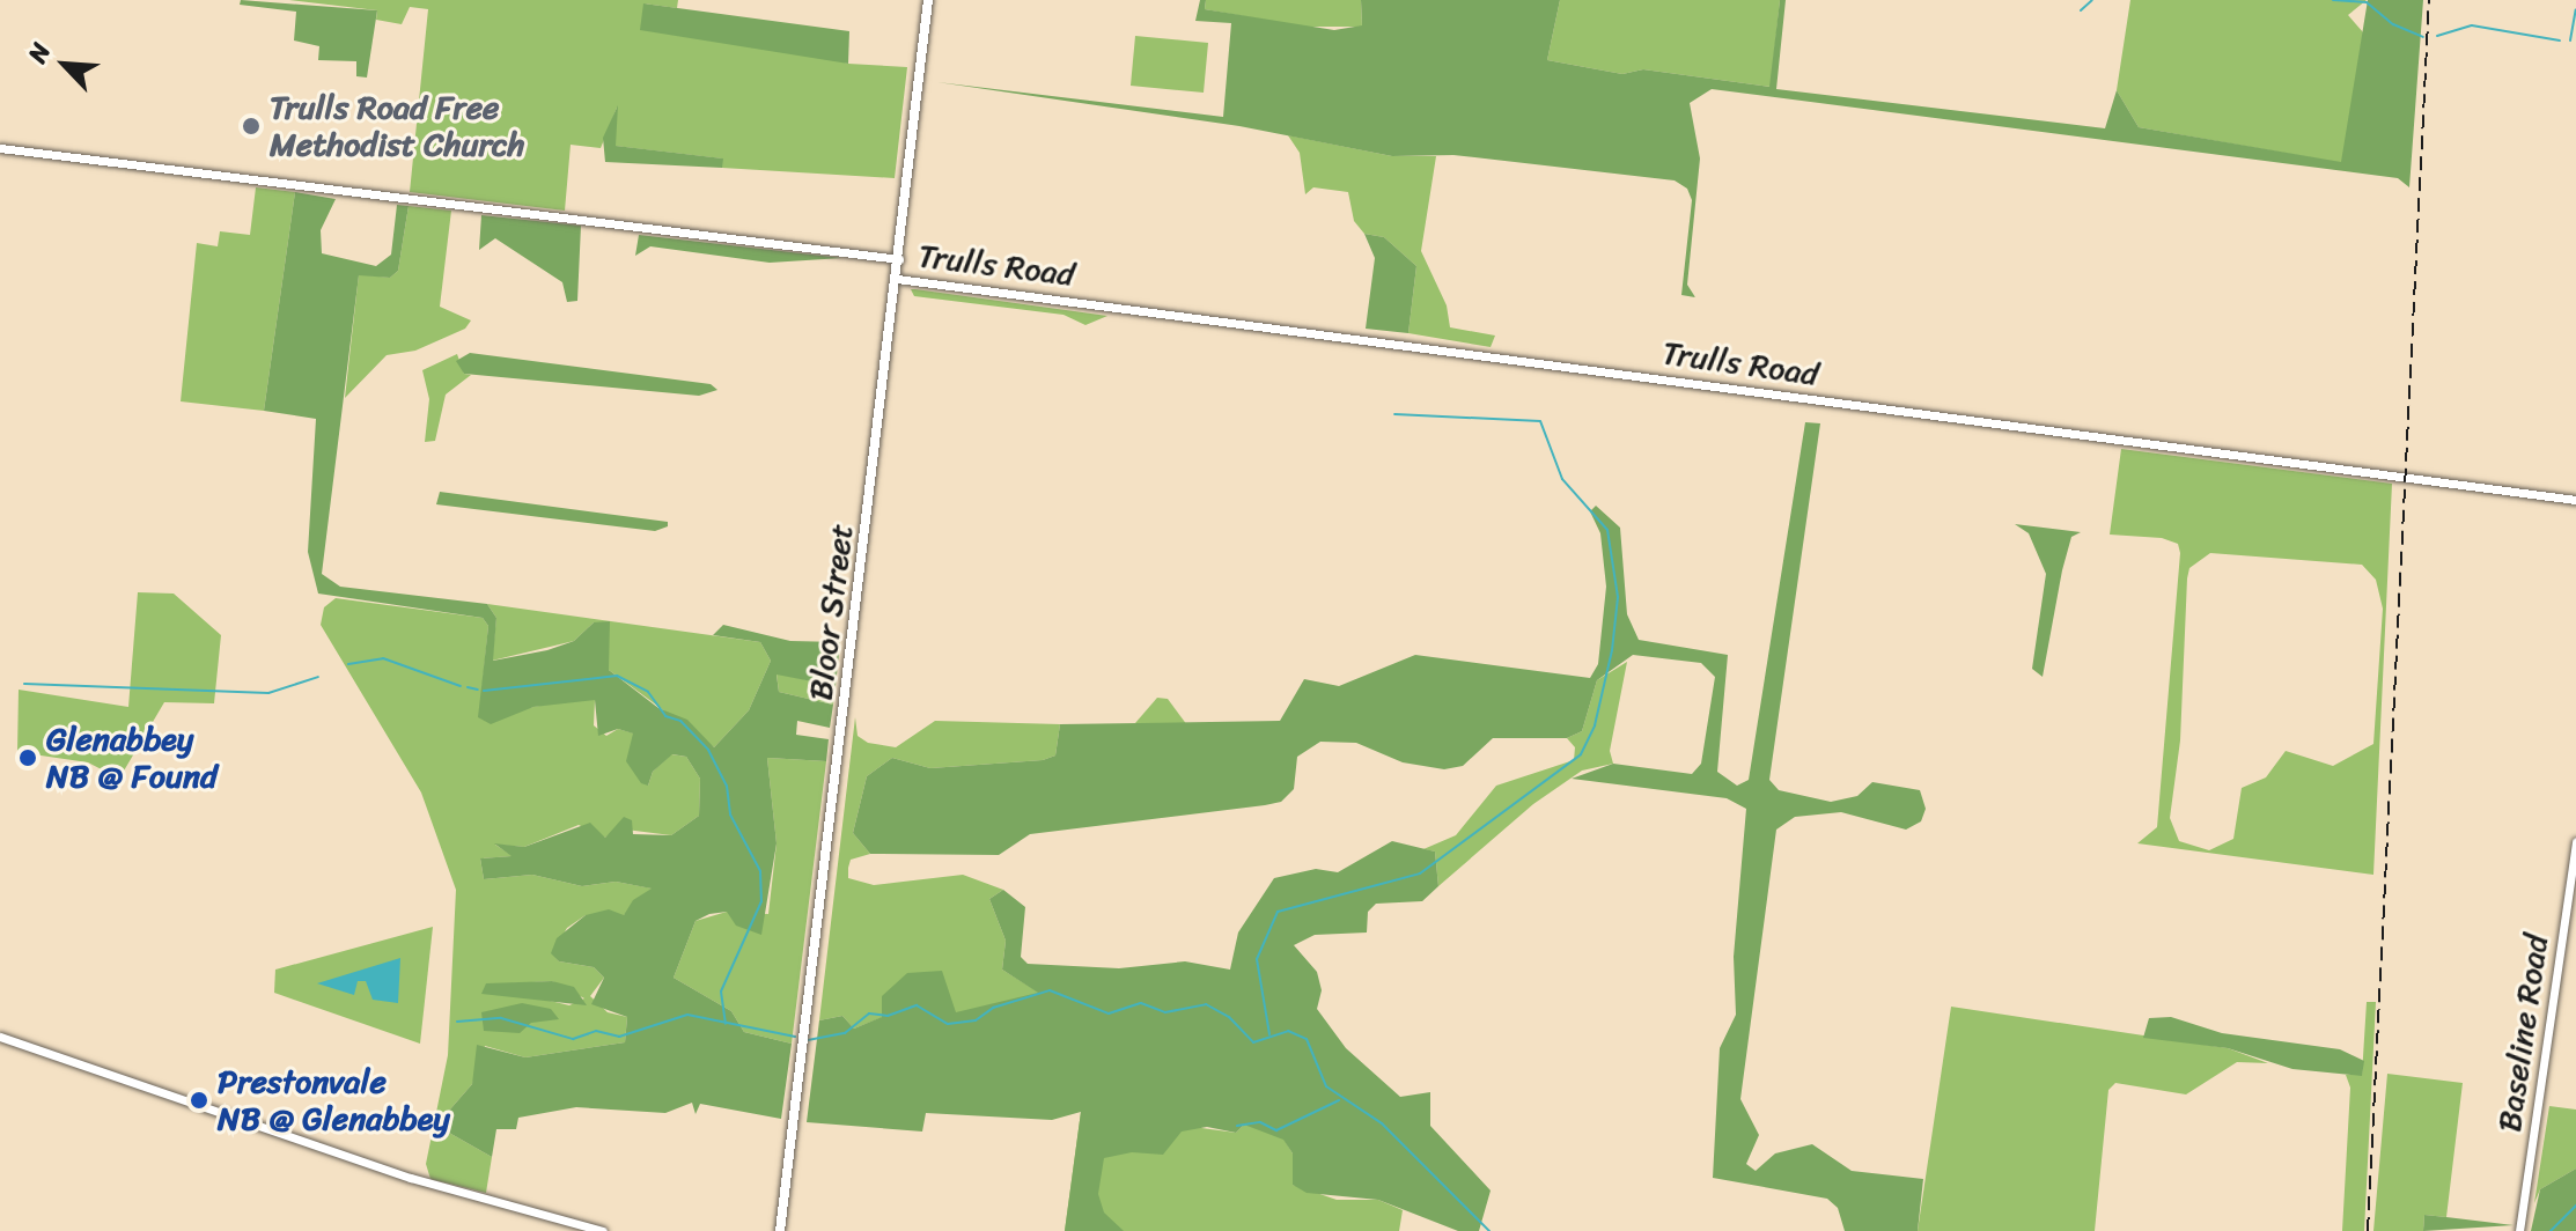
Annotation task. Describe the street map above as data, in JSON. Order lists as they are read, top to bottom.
{
  "streets": {
    "main road": ["Bloor Street"],
    "street": ["Trulls Road", "Baseline Road"]
  },
  "crossings": [
    ["Trulls Road", "Bloor Street"]
  ],
  "places": ["Trulls Road Free Methodist Church", "Glenabbey NB @ Found", "Prestonvale NB @ Glenabbey"],
  "north": "top left"
}
